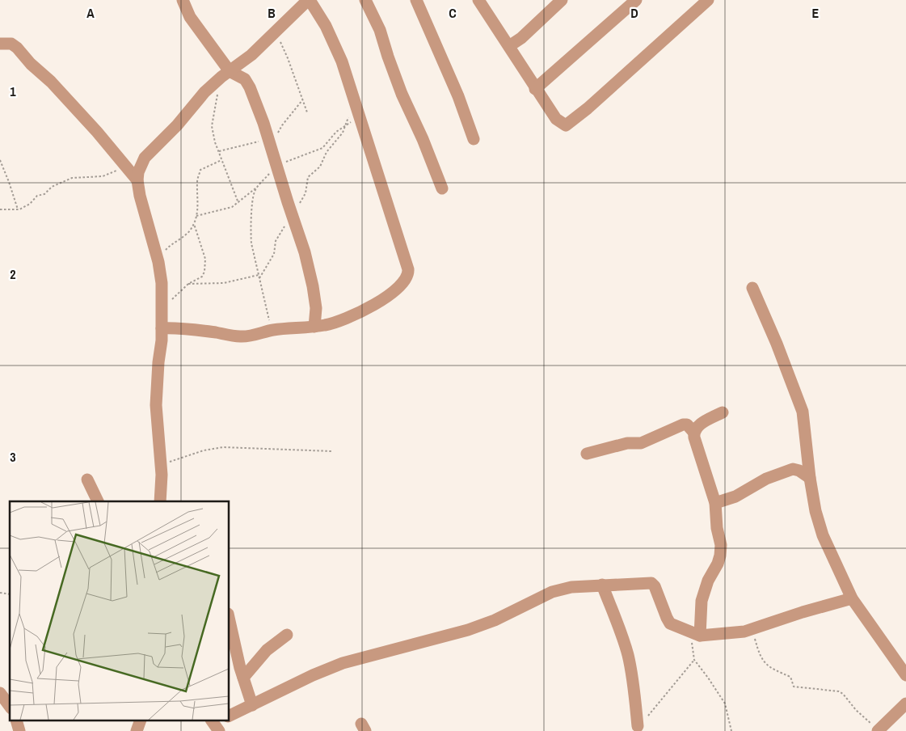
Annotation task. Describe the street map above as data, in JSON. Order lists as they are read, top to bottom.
{
  "grid": {
    "columns": [
      "A",
      "B",
      "C",
      "D",
      "E"
    ],
    "rows": ["1", "2", "3"]
  }
}
